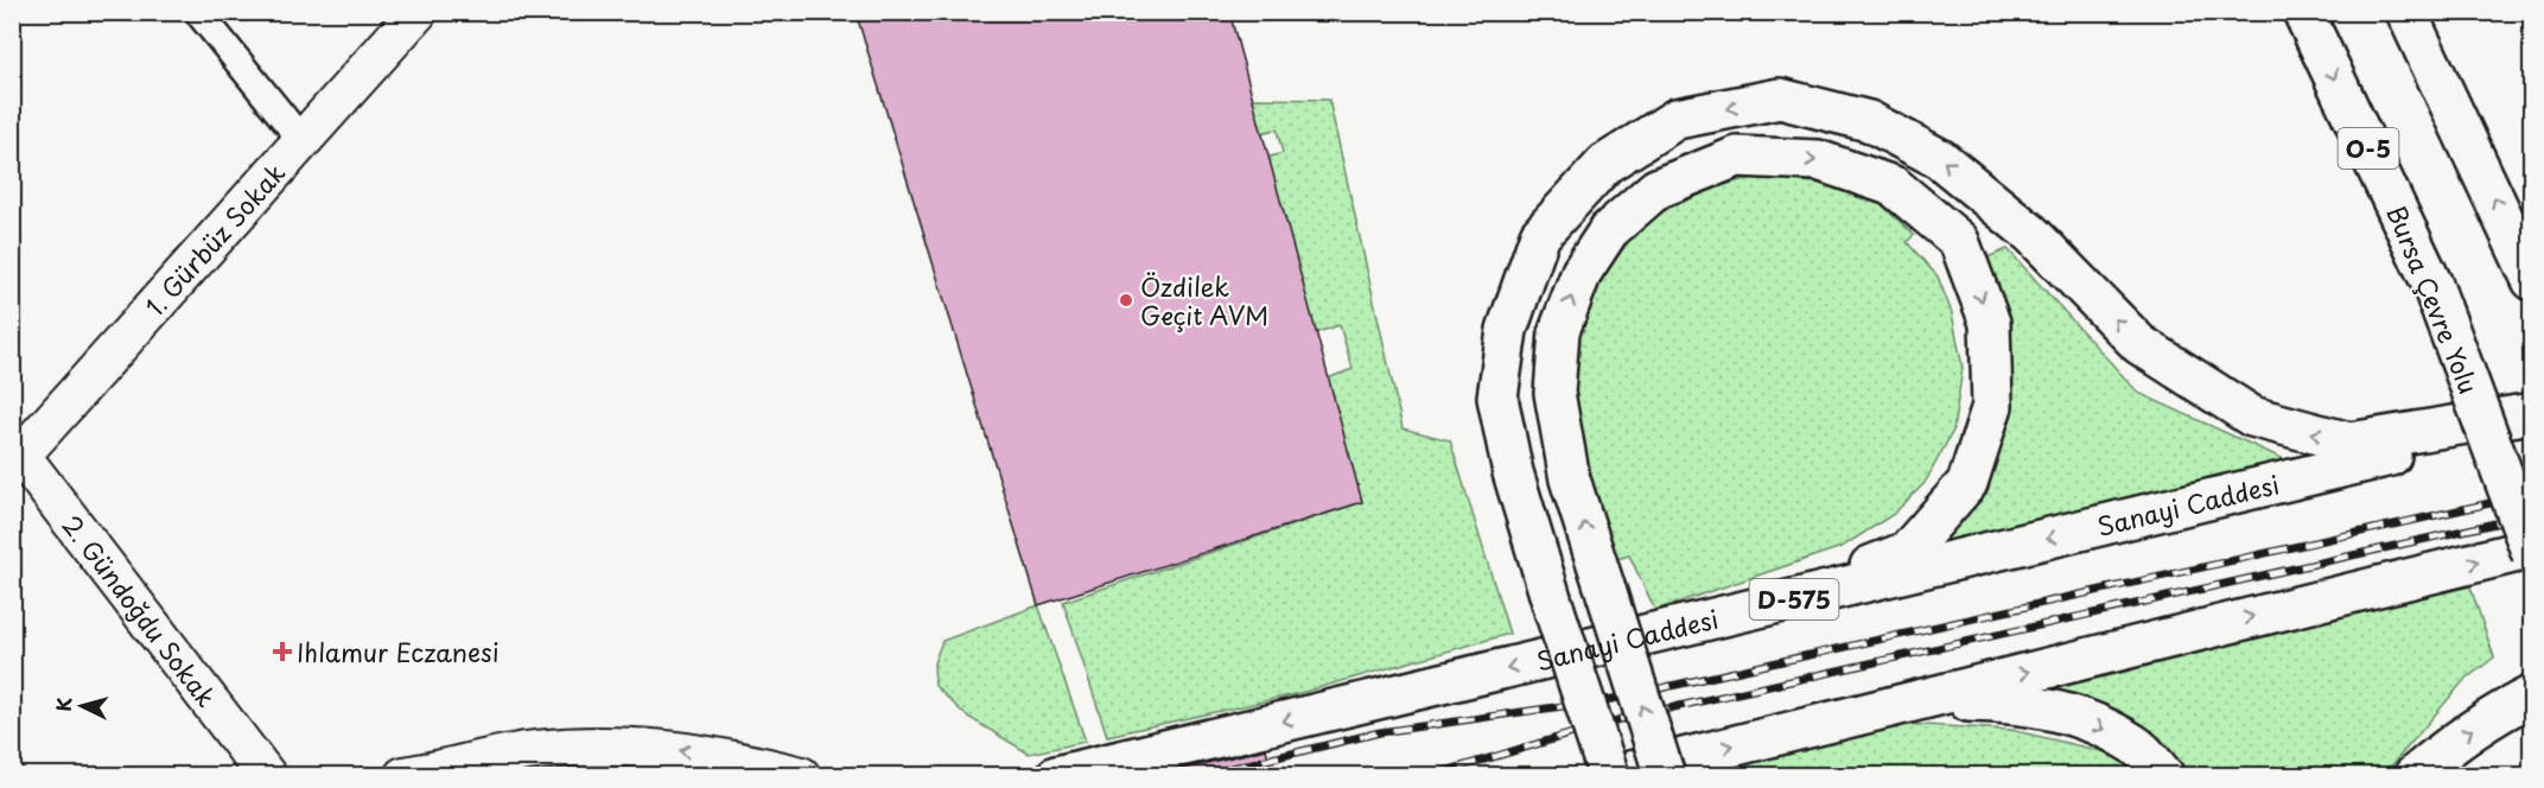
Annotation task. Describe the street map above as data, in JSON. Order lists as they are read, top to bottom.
{
  "streets": {
    "highway": [
      "O-5",
      "Bursa Çevre Yolu",
      "Sanayi Caddesi",
      "D-575"
    ],
    "street": ["1. Gürbüz Sokak", "2. Gündoğdu Sokak"]
  },
  "crossings": [
    ["1. Gürbüz Sokak", "2. Gündoğdu Sokak"]
  ],
  "places": {
    "other": ["Özdilek Geçit AVM"],
    "health": ["Ihlamur Eczanesi"]
  },
  "north": "left"
}
